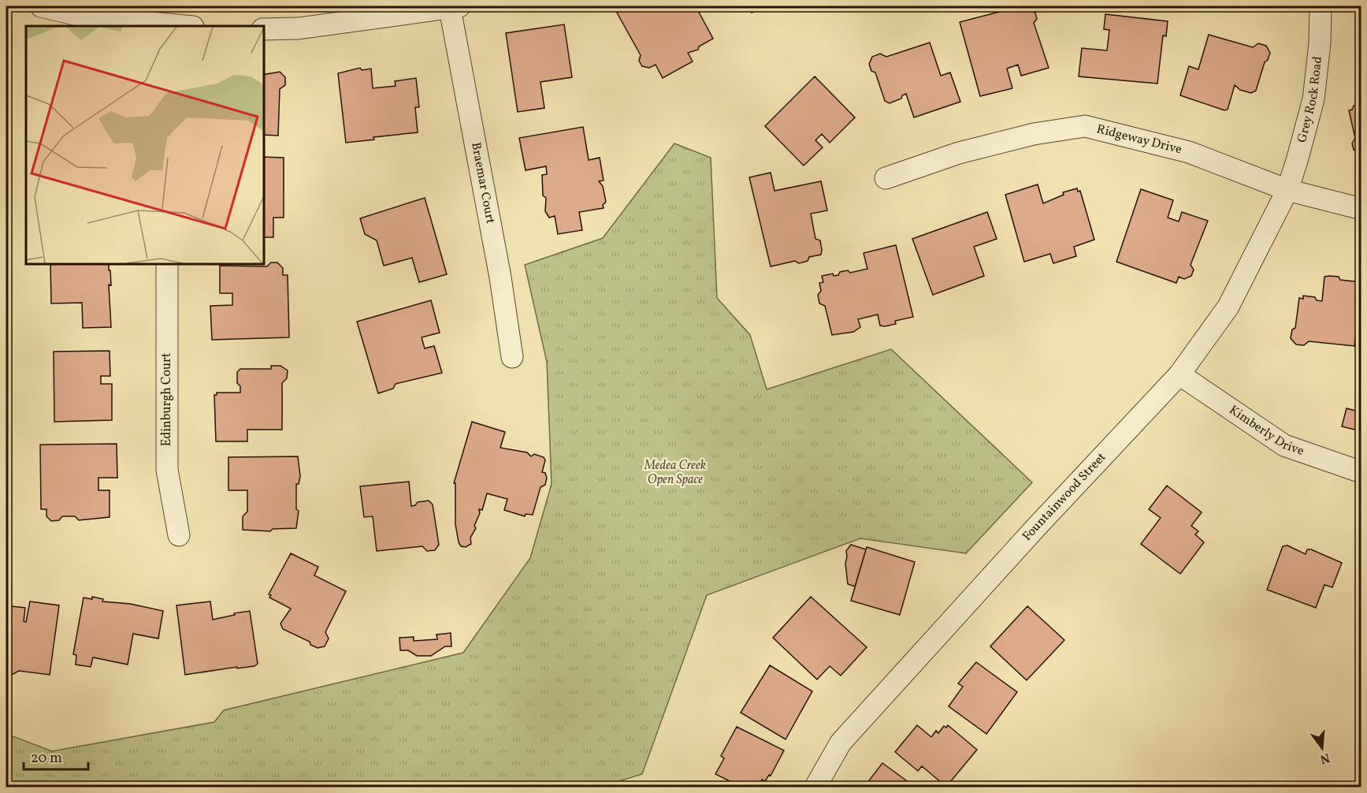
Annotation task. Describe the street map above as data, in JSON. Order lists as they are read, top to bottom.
{
  "streets": {
    "street": [
      "Grey Rock Road",
      "Ridgeway Drive",
      "Braemar Court",
      "Edinburgh Court",
      "Kimberly Drive",
      "Fountainwood Street"
    ]
  },
  "crossings": [
    ["Grey Rock Road", "Ridgeway Drive"],
    ["Grey Rock Road", "Fountainwood Street"],
    ["Ridgeway Drive", "Fountainwood Street"],
    ["Kimberly Drive", "Fountainwood Street"]
  ],
  "parks": ["Medea Creek Open Space"],
  "scale_bar": "20 m",
  "north": "bottom"
}
